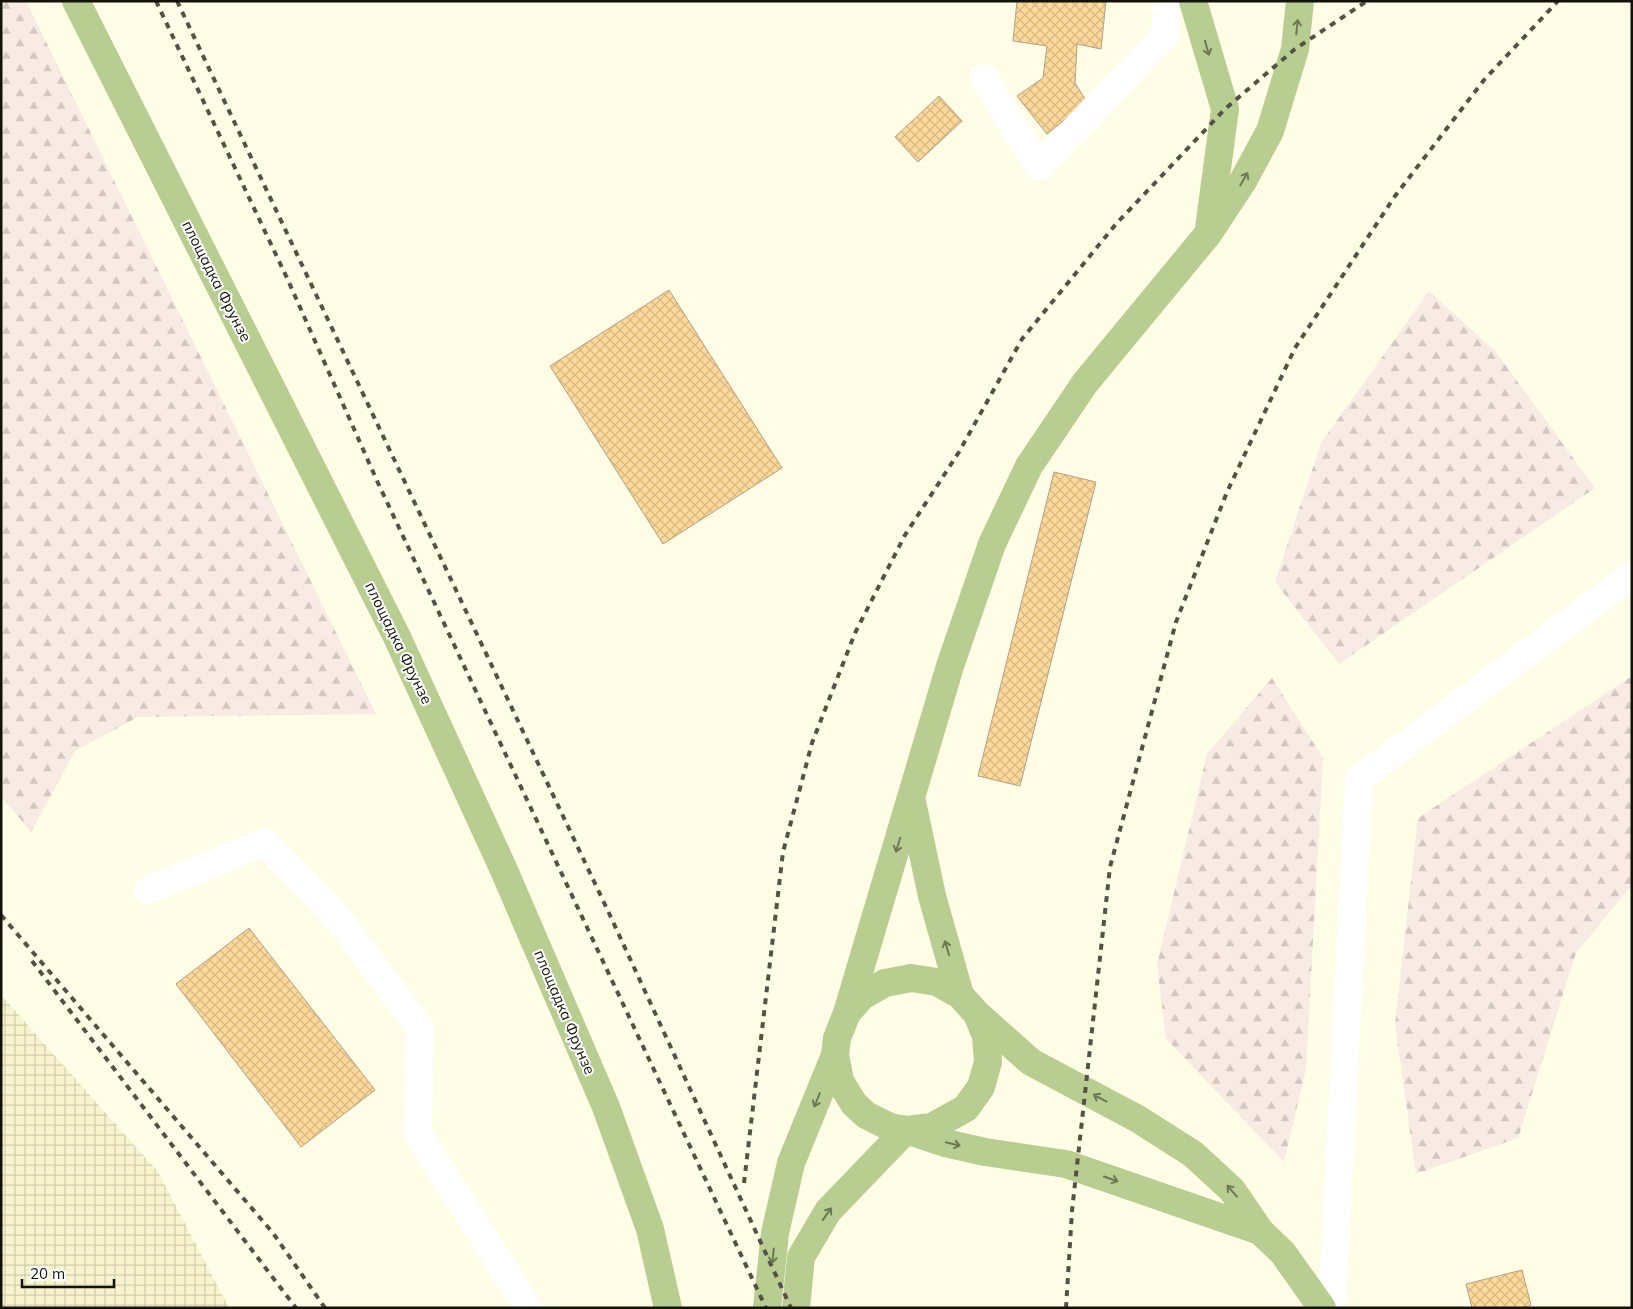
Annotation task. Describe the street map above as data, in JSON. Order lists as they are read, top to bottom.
{
  "streets": {
    "main road": ["площадка Фрунзе"]
  },
  "scale_bar": "20 m"
}
